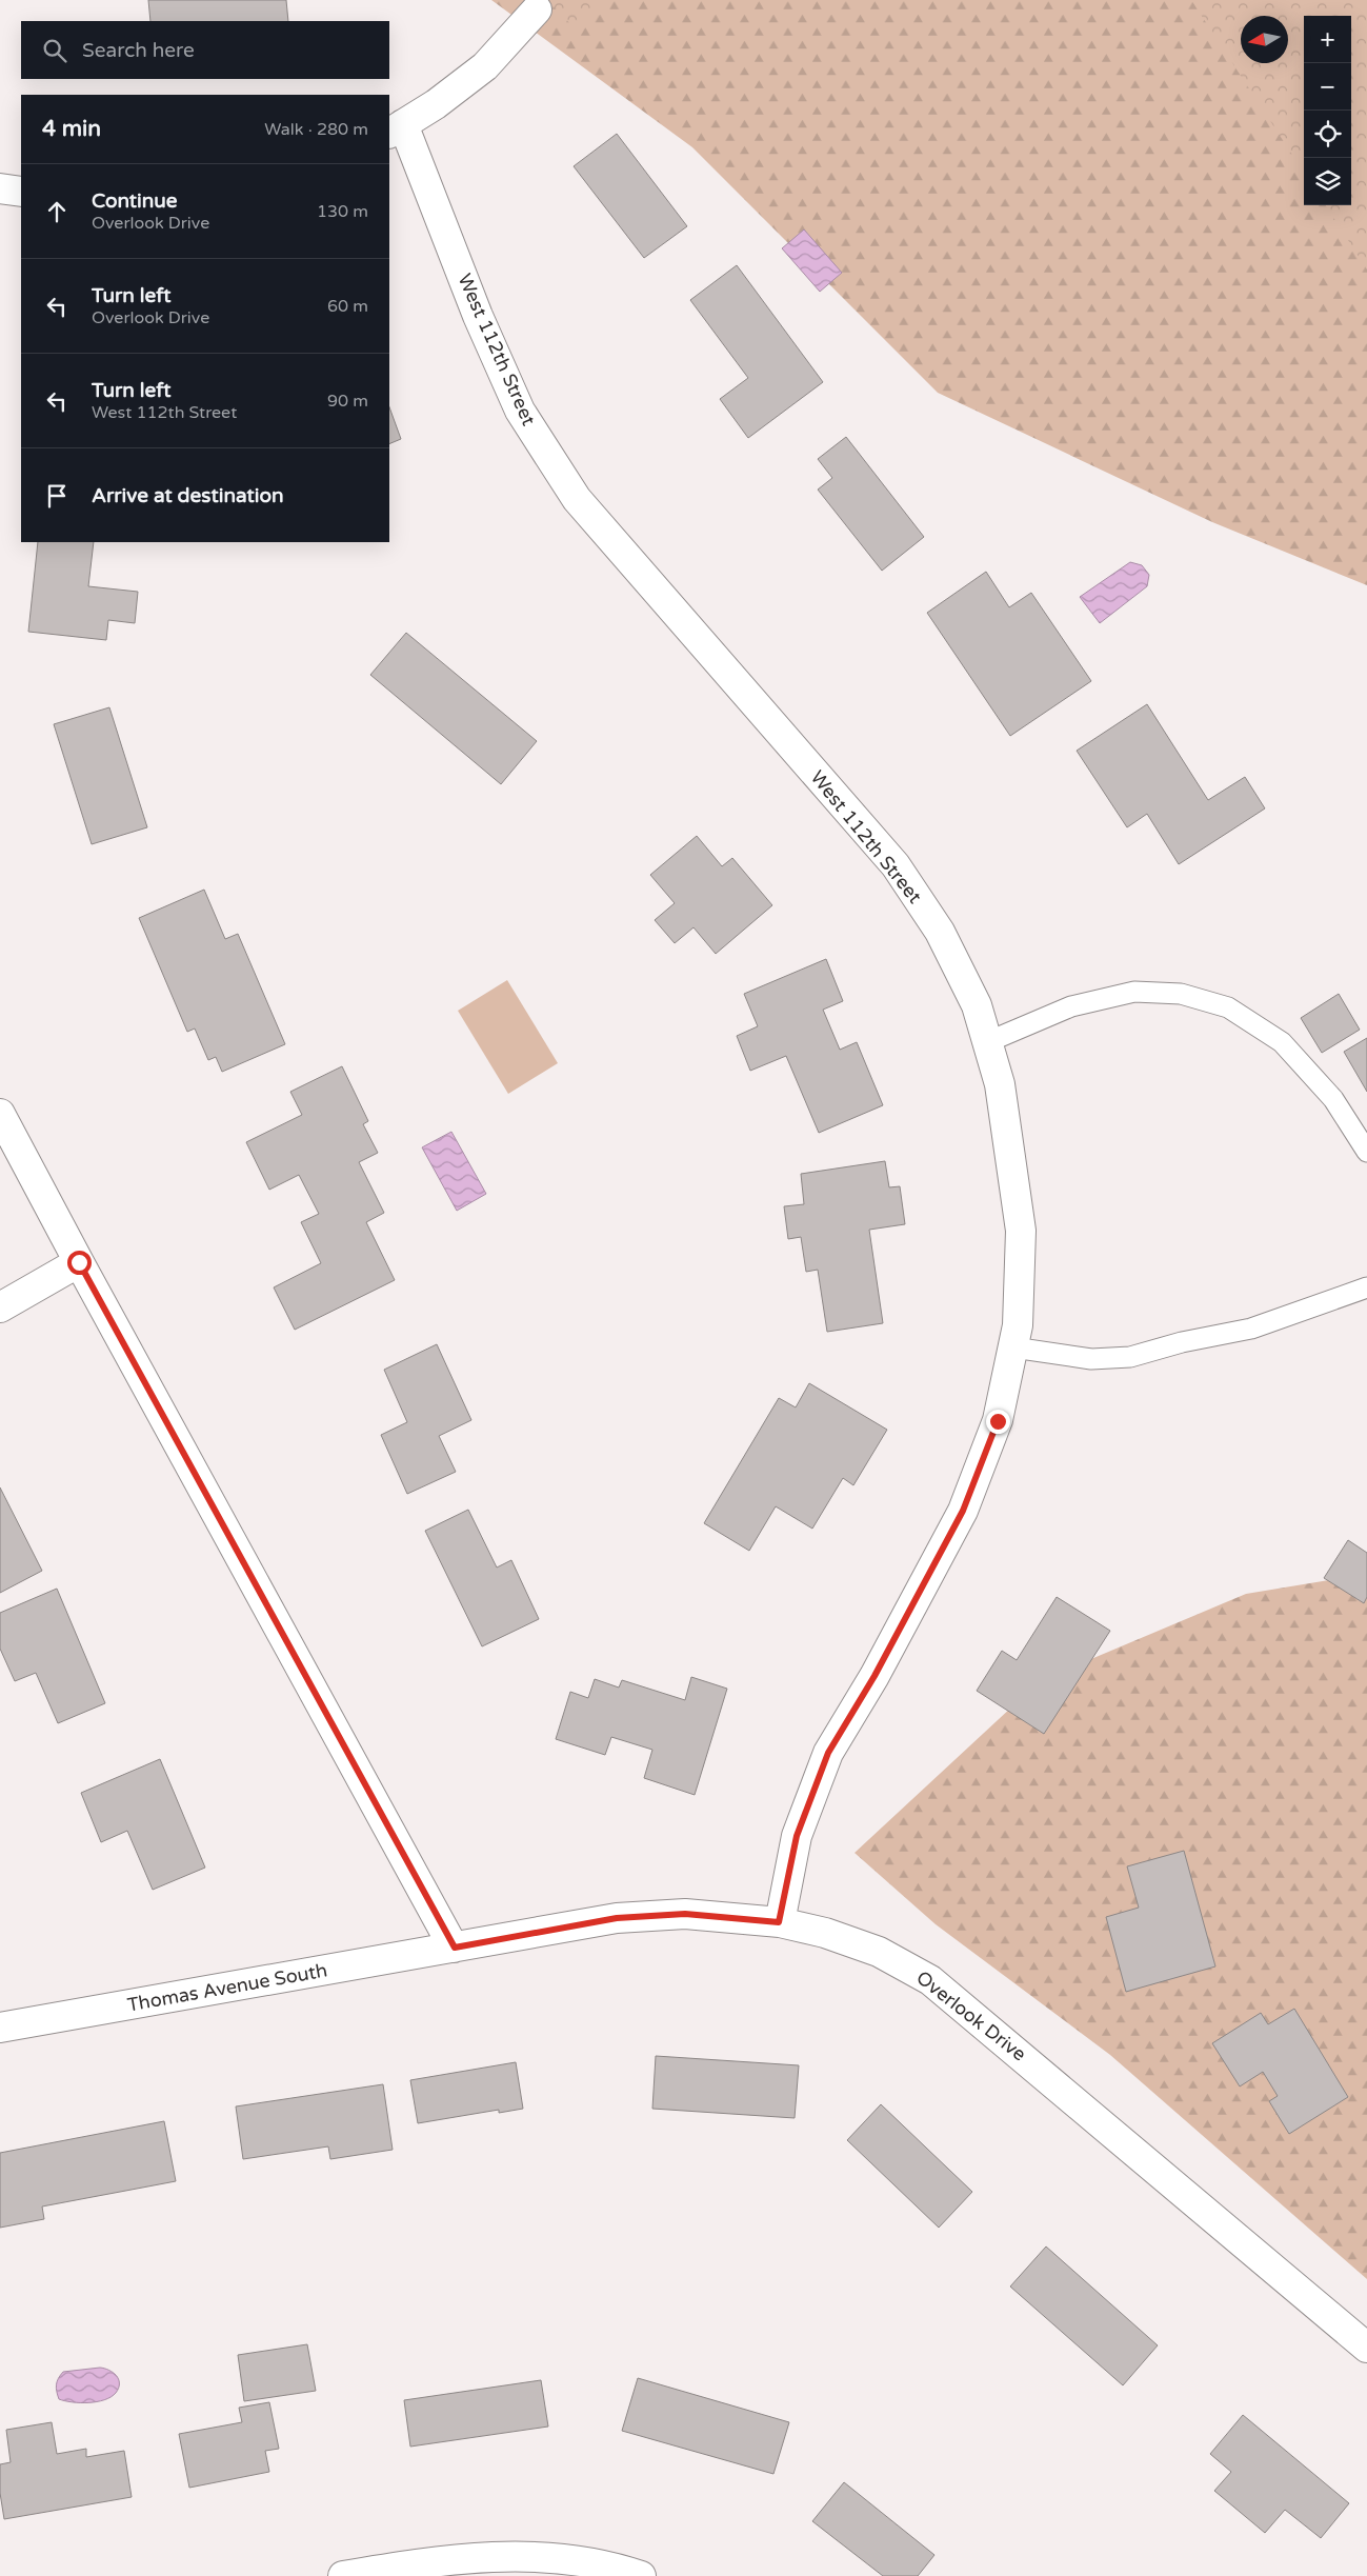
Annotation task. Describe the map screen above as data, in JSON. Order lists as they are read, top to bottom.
{
  "streets": {
    "street": ["West 112th Street", "Thomas Avenue South", "Overlook Drive"]
  },
  "crossings": [
    ["West 112th Street", "Overlook Drive"],
    ["Thomas Avenue South", "Overlook Drive"]
  ],
  "north": "left",
  "page": {
    "map_buttons": ["+", "−"],
    "search": "Search here",
    "heading": ["4 min", "Walk · 280 m"],
    "list": [
      ["Continue", "Overlook Drive", "130 m"],
      ["Turn left", "Overlook Drive", "60 m"],
      ["Turn left", "West 112th Street", "90 m"],
      "Arrive at destination"
    ]
  }
}
